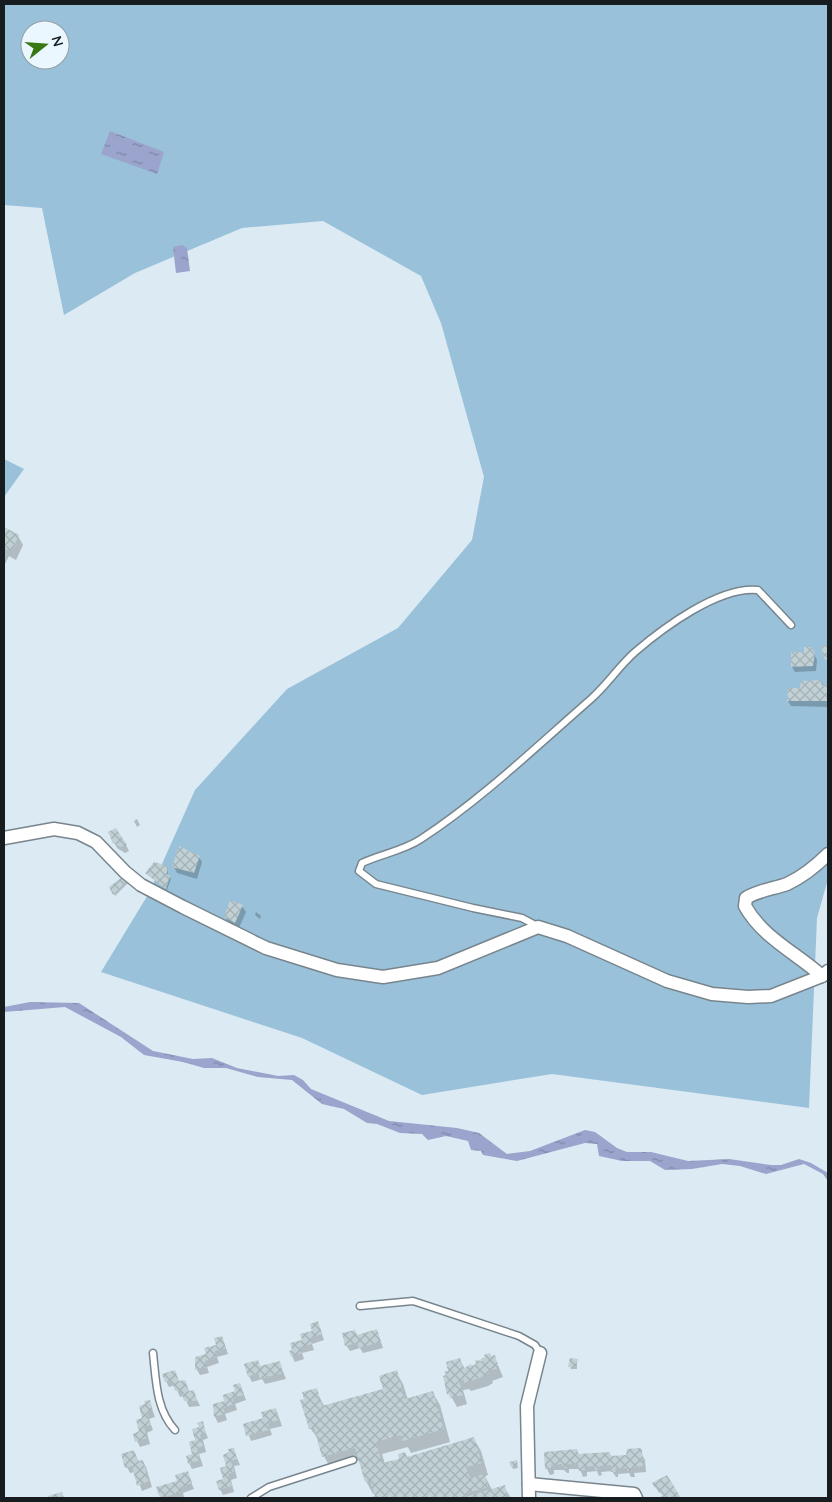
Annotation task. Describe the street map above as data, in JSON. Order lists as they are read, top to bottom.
{
  "north": "right"
}
